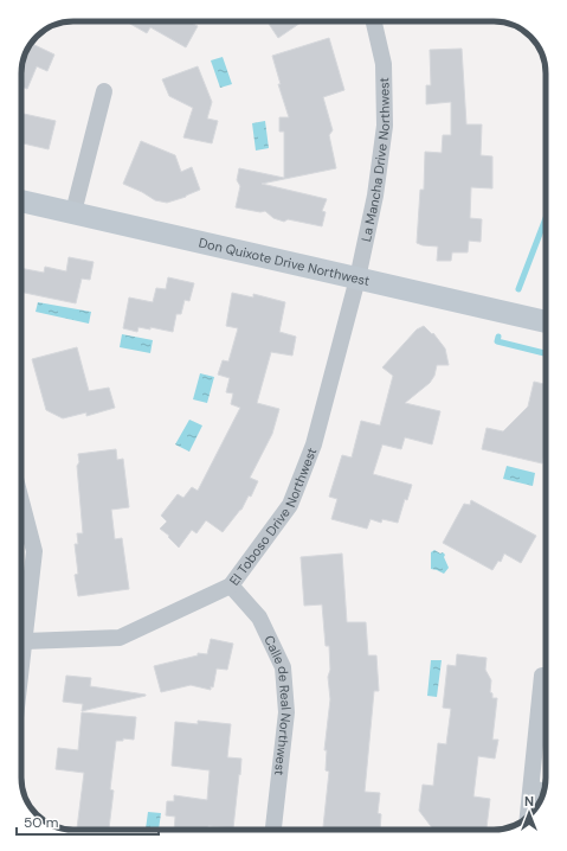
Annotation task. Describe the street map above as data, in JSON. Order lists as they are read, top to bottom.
{
  "streets": {
    "street": [
      "La Mancha Drive Northwest",
      "Don Quixote Drive Northwest",
      "El Toboso Drive Northwest",
      "Calle de Real Northwest"
    ]
  },
  "crossings": [
    ["La Mancha Drive Northwest", "Don Quixote Drive Northwest"],
    ["La Mancha Drive Northwest", "El Toboso Drive Northwest"],
    ["Don Quixote Drive Northwest", "El Toboso Drive Northwest"],
    ["El Toboso Drive Northwest", "Calle de Real Northwest"]
  ],
  "scale_bar": "50 m",
  "north": "top"
}
